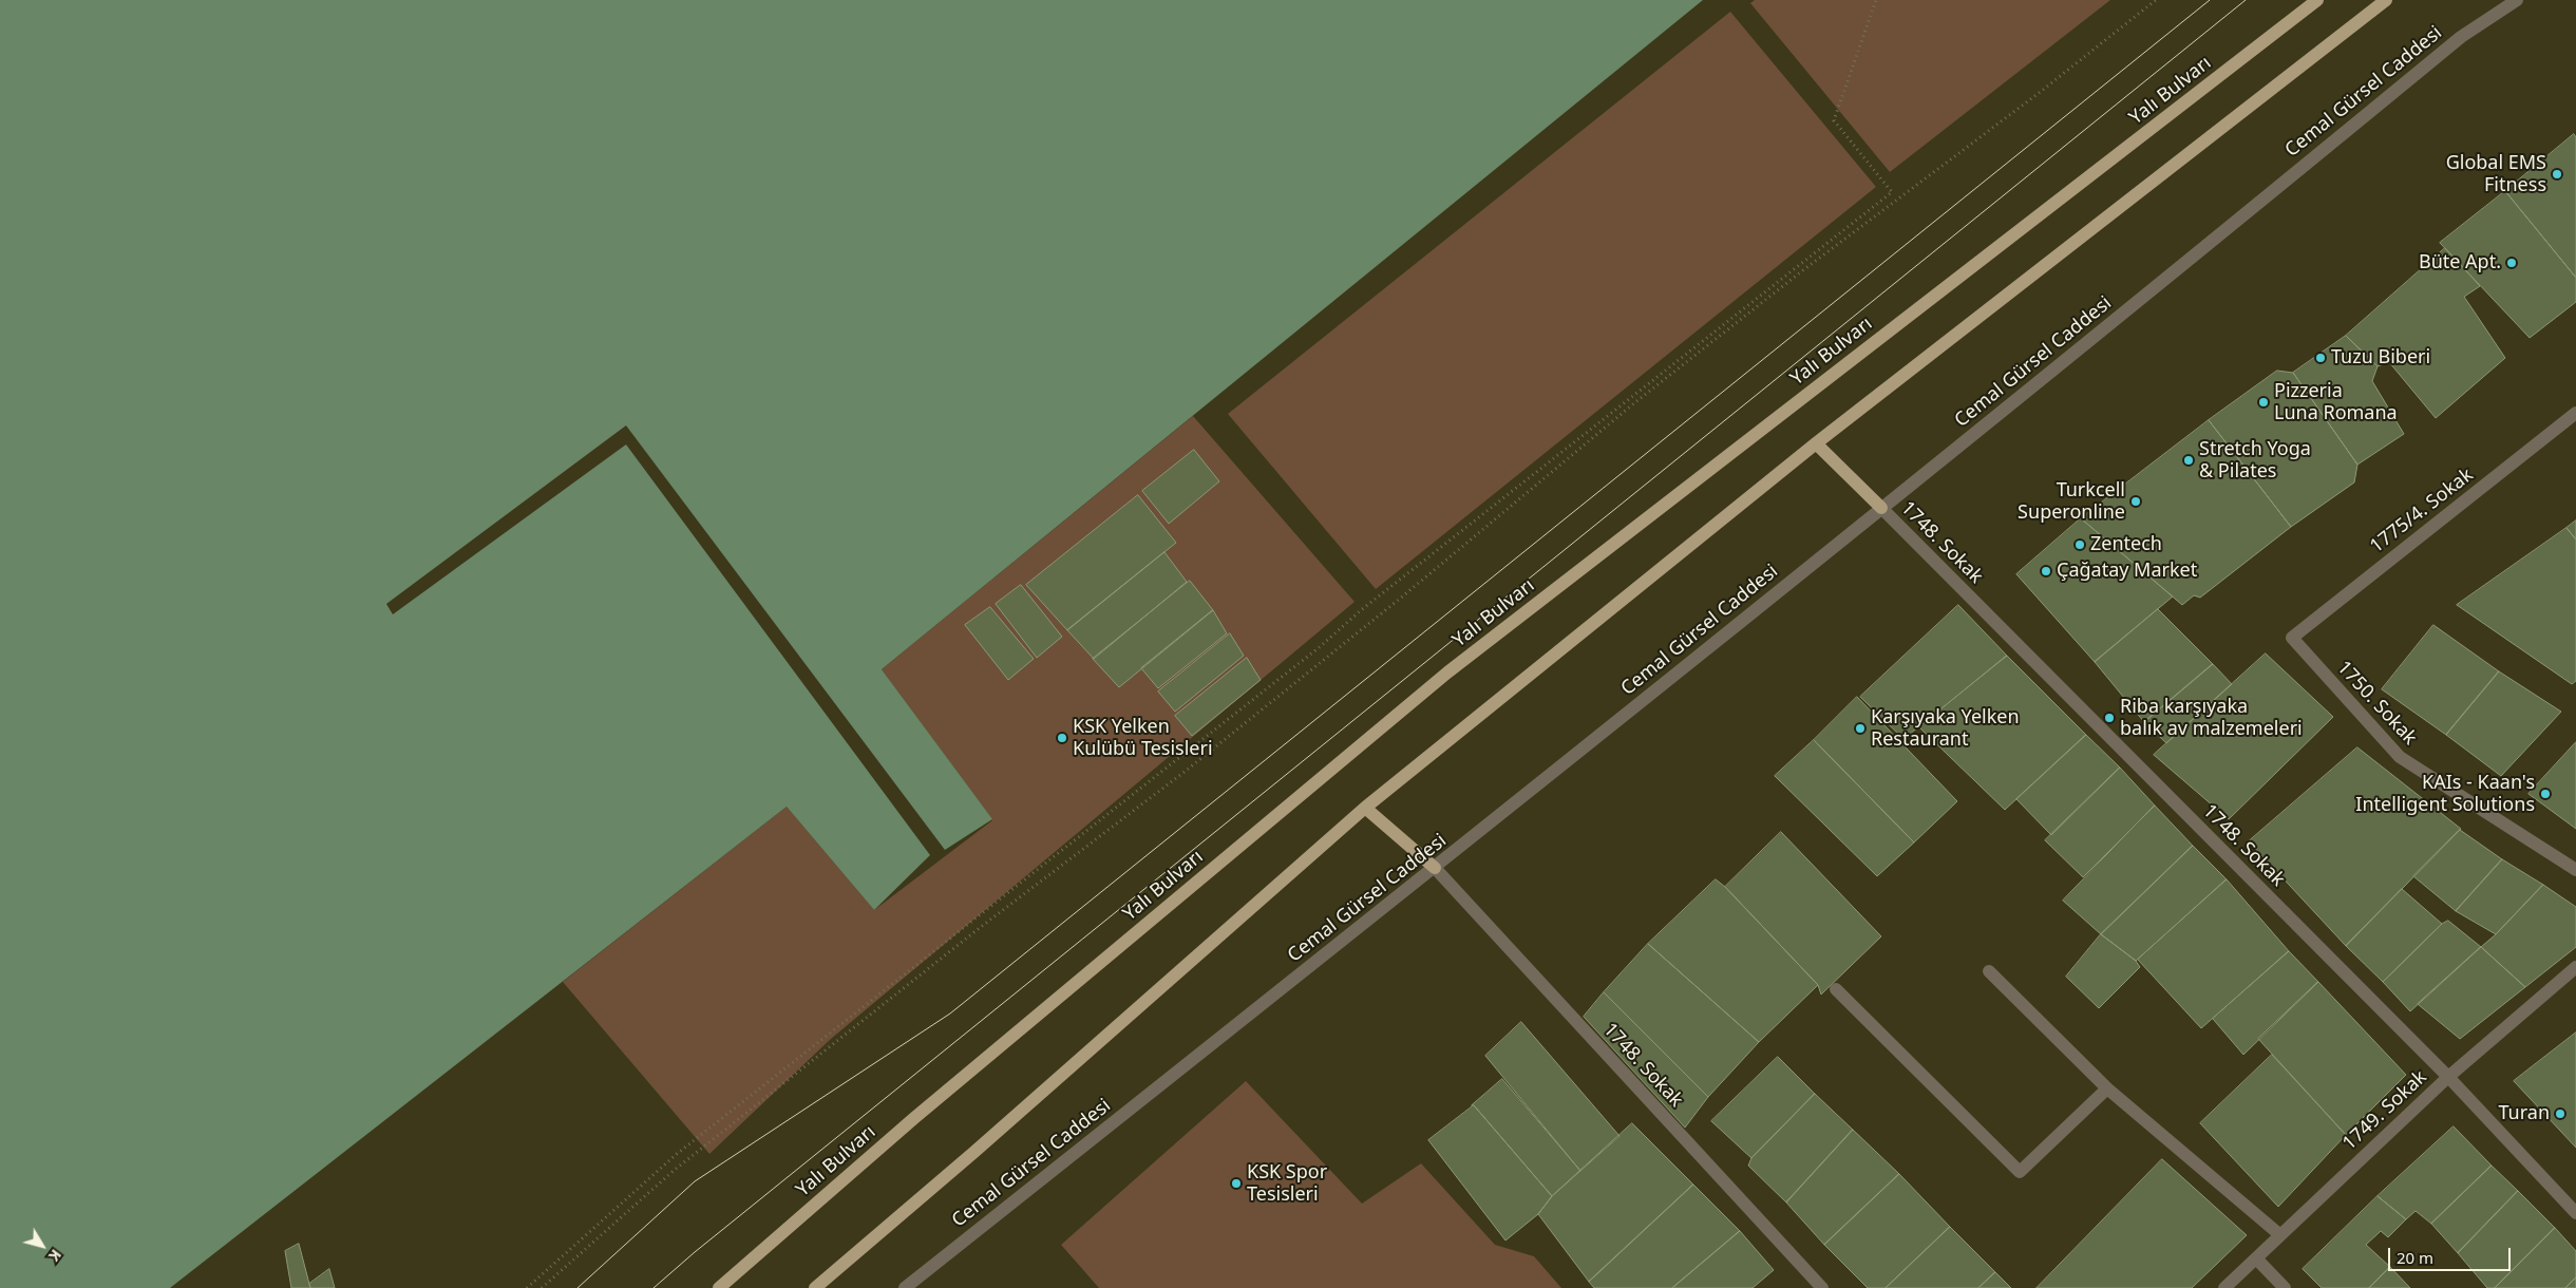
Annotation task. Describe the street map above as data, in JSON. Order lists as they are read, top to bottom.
{
  "streets": {
    "main road": ["Yalı Bulvarı"],
    "street": [
      "Cemal Gürsel Caddesi",
      "1775/4. Sokak",
      "1748. Sokak",
      "1750. Sokak",
      "1749. Sokak"
    ]
  },
  "crossings": [
    ["Cemal Gürsel Caddesi", "1748. Sokak"],
    ["1775/4. Sokak", "1750. Sokak"],
    ["1748. Sokak", "1749. Sokak"]
  ],
  "places": [
    "Global EMS Fitness",
    "Büte Apt.",
    "Tuzu Biberi",
    "Pizzeria Luna Romana",
    "Stretch Yoga & Pilates",
    "Turkcell Superonline",
    "Zentech",
    "Çağatay Market",
    "Riba karşıyaka balık av malzemeleri",
    "Karşıyaka Yelken Restaurant",
    "KSK Yelken Kulübü Tesisleri",
    "KAIs - Kaan's Intelligent Solutions",
    "Turan",
    "KSK Spor Tesisleri"
  ],
  "scale_bar": "20 m",
  "north": "bottom right"
}
